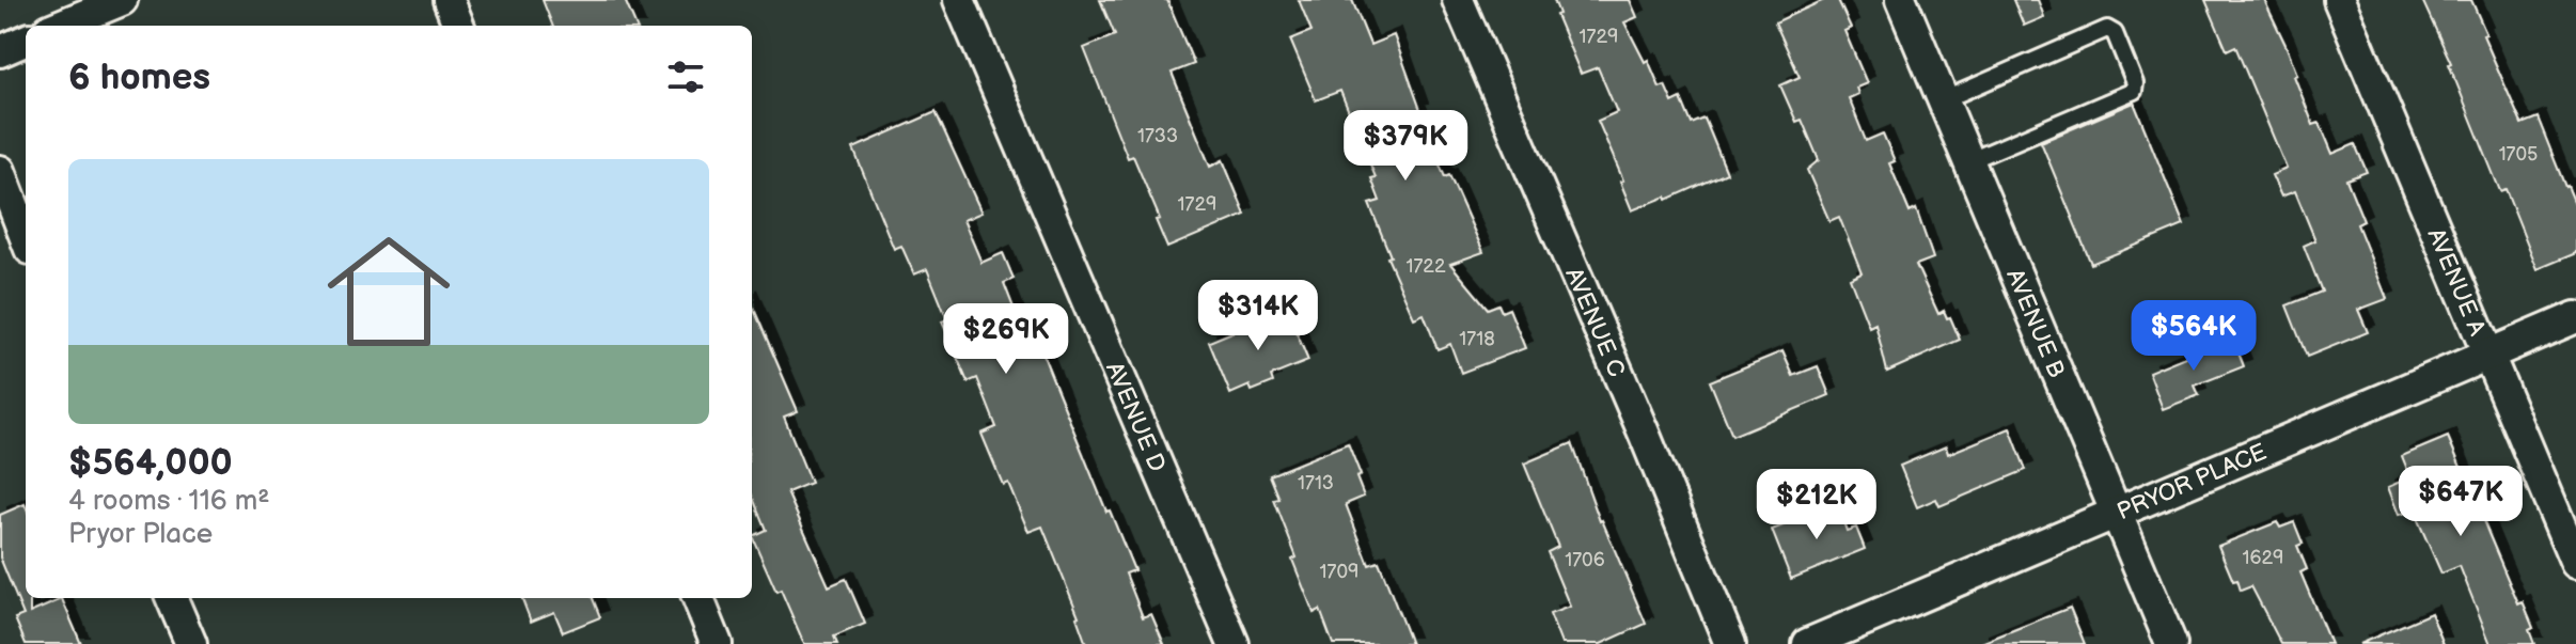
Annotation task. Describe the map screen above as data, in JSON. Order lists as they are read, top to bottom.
{
  "streets": {
    "street": [
      "AVENUE A",
      "AVENUE C",
      "AVENUE B",
      "AVENUE D",
      "PRYOR PLACE"
    ]
  },
  "crossings": [
    ["AVENUE A", "PRYOR PLACE"],
    ["AVENUE B", "PRYOR PLACE"]
  ],
  "house_numbers": [
    "1729",
    "1733",
    "1705",
    "1729",
    "1722",
    "1718",
    "1713",
    "1629",
    "1706",
    "1709"
  ],
  "page": {
    "heading": "6 homes",
    "price": [
      "$379K",
      "$314K",
      "$564K",
      "$269K",
      "$647K",
      "$212K"
    ],
    "list": [
      {
        "name": "$564,000",
        "note": "4 rooms · 116 m² · Pryor Place"
      }
    ]
  }
}
